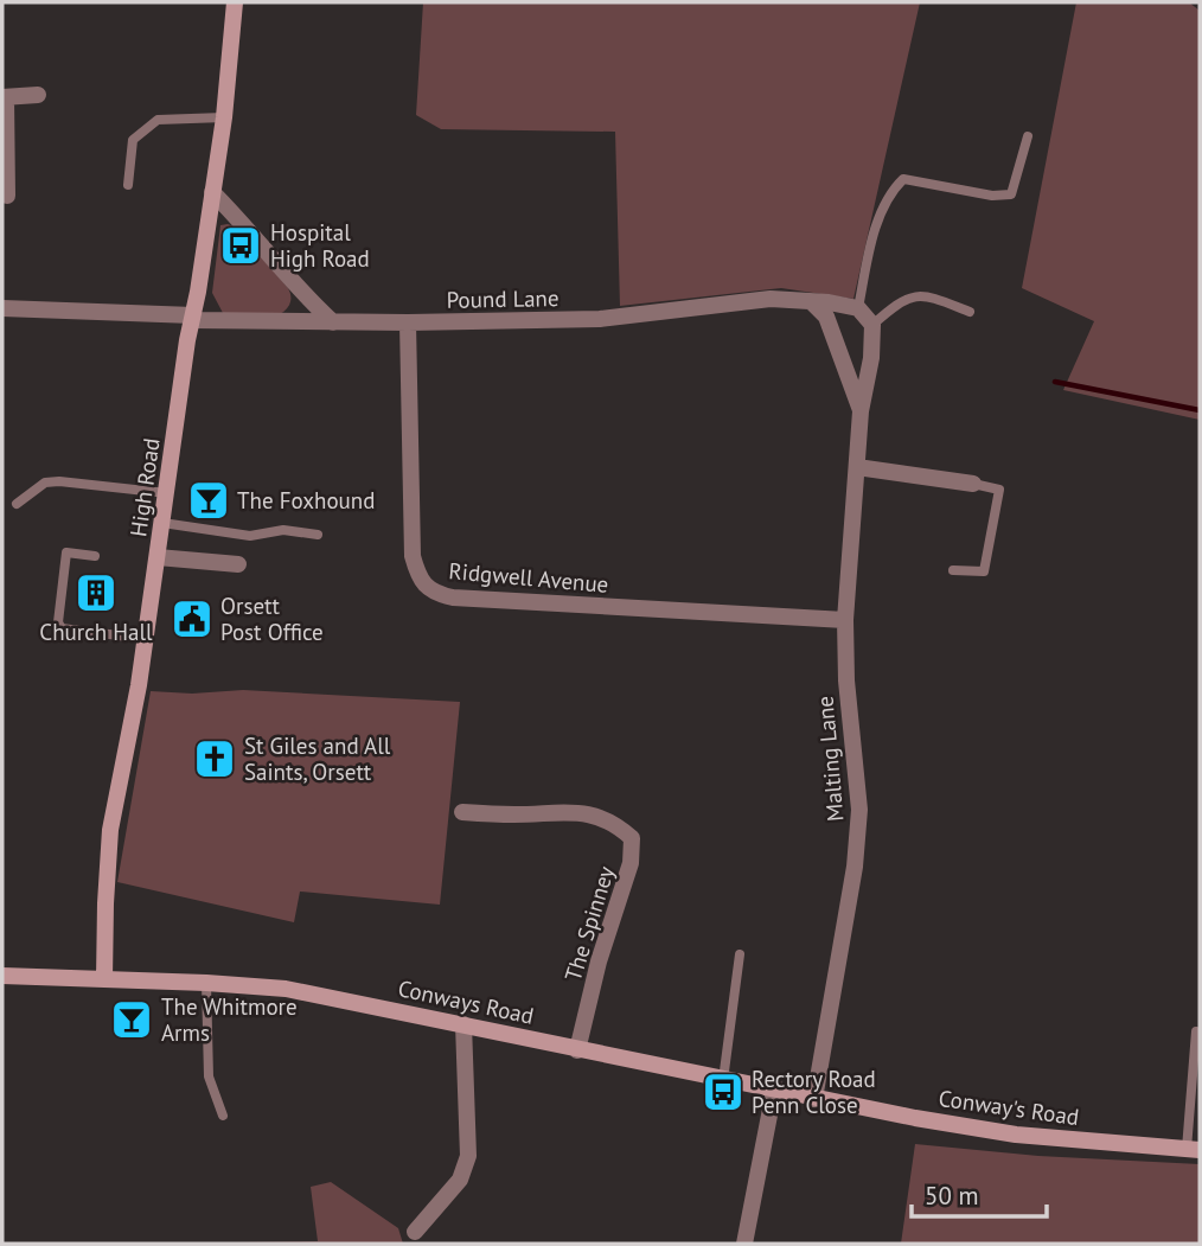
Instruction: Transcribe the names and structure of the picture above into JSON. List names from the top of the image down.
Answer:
{
  "streets": {
    "main road": ["High Road", "Conways Road", "Conway's Road"],
    "street": [
      "Pound Lane",
      "Ridgwell Avenue",
      "Malting Lane",
      "The Spinney"
    ]
  },
  "crossings": [
    ["Pound Lane", "High Road"],
    ["Pound Lane", "Ridgwell Avenue"],
    ["Pound Lane", "Malting Lane"],
    ["High Road", "Conways Road"],
    ["Ridgwell Avenue", "Malting Lane"],
    ["Malting Lane", "Conways Road"],
    ["Malting Lane", "Conway's Road"],
    ["The Spinney", "Conways Road"],
    ["Conways Road", "Conway's Road"]
  ],
  "places": {
    "bus stop": ["Hospital High Road", "Rectory Road Penn Close"],
    "bar": ["The Foxhound", "The Whitmore Arms"],
    "building": ["Church Hall"],
    "public building": ["Orsett Post Office"],
    "church": ["St Giles and All Saints, Orsett"]
  },
  "scale_bar": "50 m"
}
